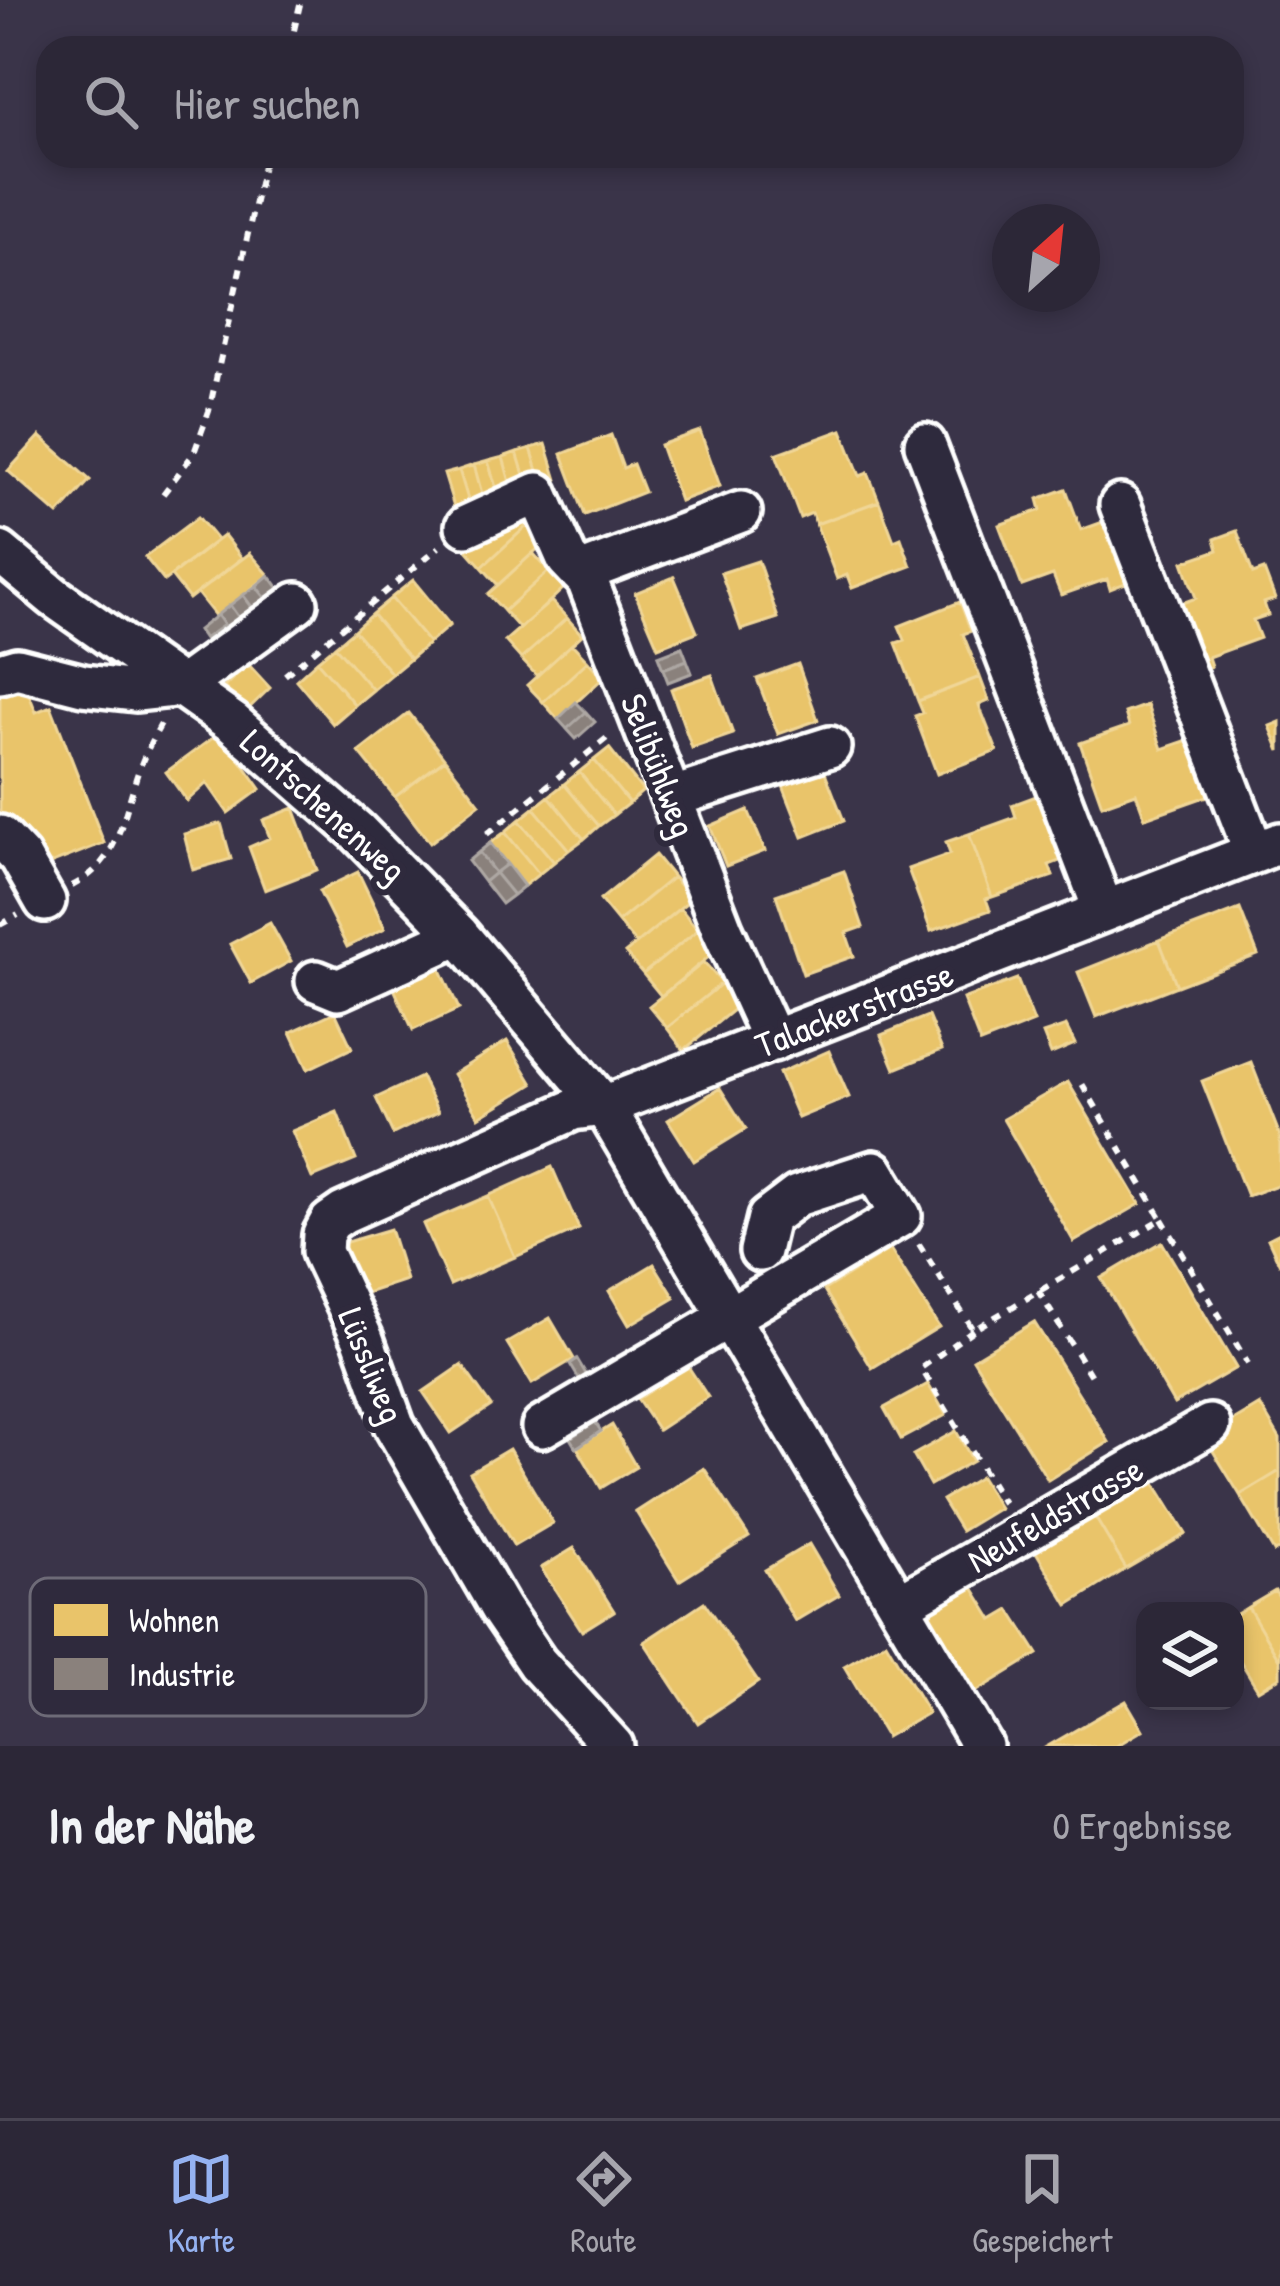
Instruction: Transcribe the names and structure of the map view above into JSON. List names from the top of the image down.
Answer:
{
  "streets": {
    "street": [
      "Selibühlweg",
      "Lontschenenweg",
      "Talackerstrasse",
      "Lüssliweg",
      "Neufeldstrasse"
    ]
  },
  "crossings": [
    ["Selibühlweg", "Talackerstrasse"],
    ["Lontschenenweg", "Talackerstrasse"],
    ["Lontschenenweg", "Lüssliweg"],
    ["Talackerstrasse", "Lüssliweg"]
  ],
  "legend": ["Wohnen", "Industrie"],
  "north": "top right",
  "page": {
    "search": "Hier suchen",
    "heading": ["In der Nähe", "0 Ergebnisse"],
    "nav": ["Karte", "Route", "Gespeichert"]
  }
}
